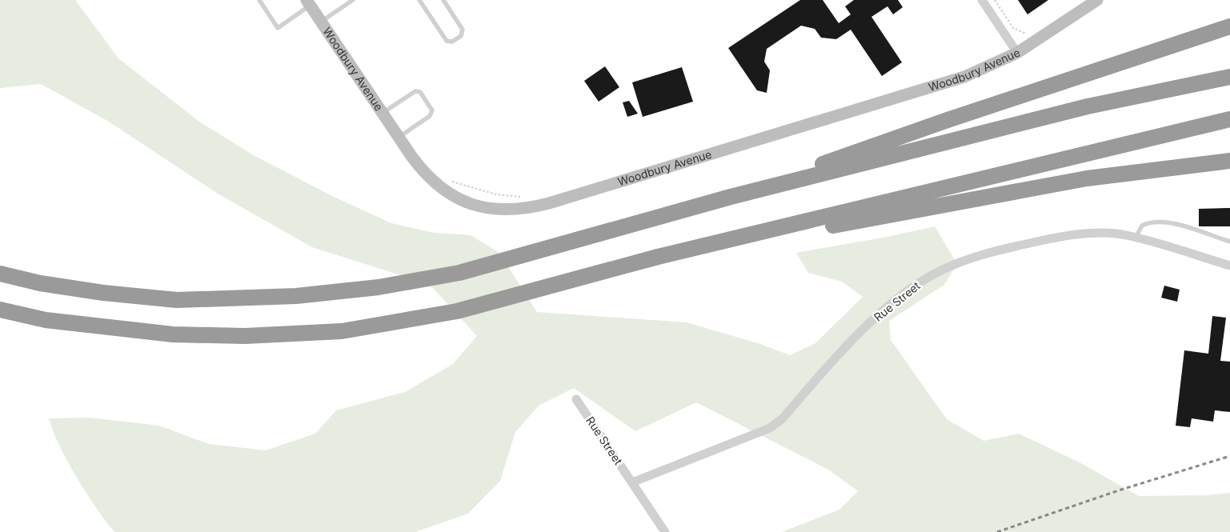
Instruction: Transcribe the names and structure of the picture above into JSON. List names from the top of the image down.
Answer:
{
  "streets": {
    "main road": ["Woodbury Avenue"],
    "street": ["Rue Street"]
  }
}
